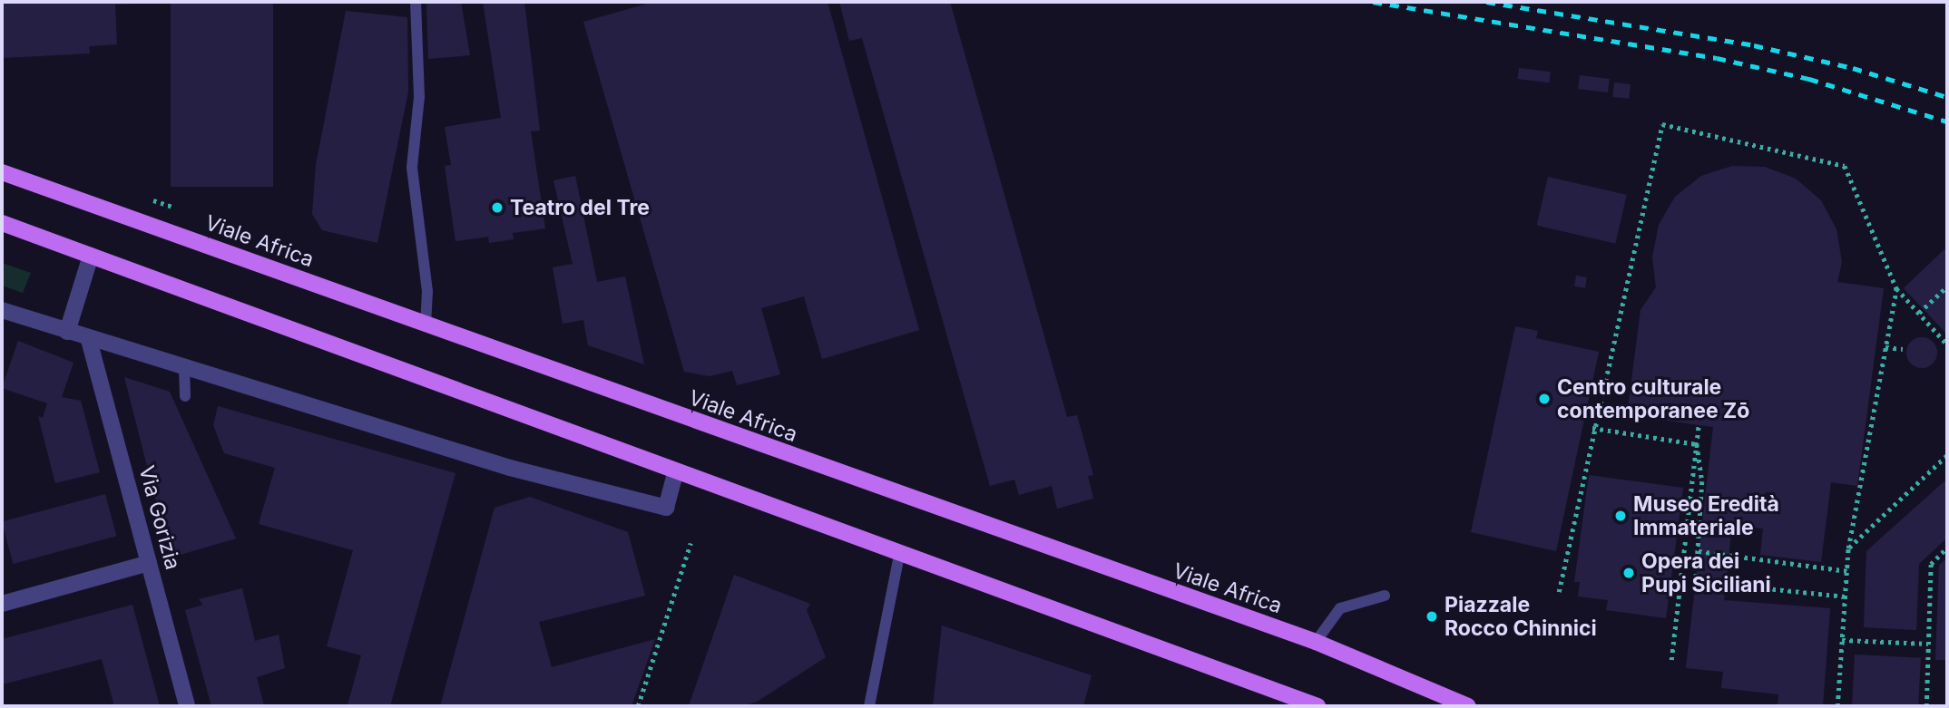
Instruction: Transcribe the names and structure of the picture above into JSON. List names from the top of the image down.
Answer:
{
  "streets": {
    "main road": ["Viale Africa"],
    "street": ["Via Gorizia"]
  },
  "places": [
    "Teatro del Tre",
    "Centro culturale contemporanee Zō",
    "Museo Eredità Immateriale",
    "Opera dei Pupi Siciliani",
    "Piazzale Rocco Chinnici"
  ]
}
